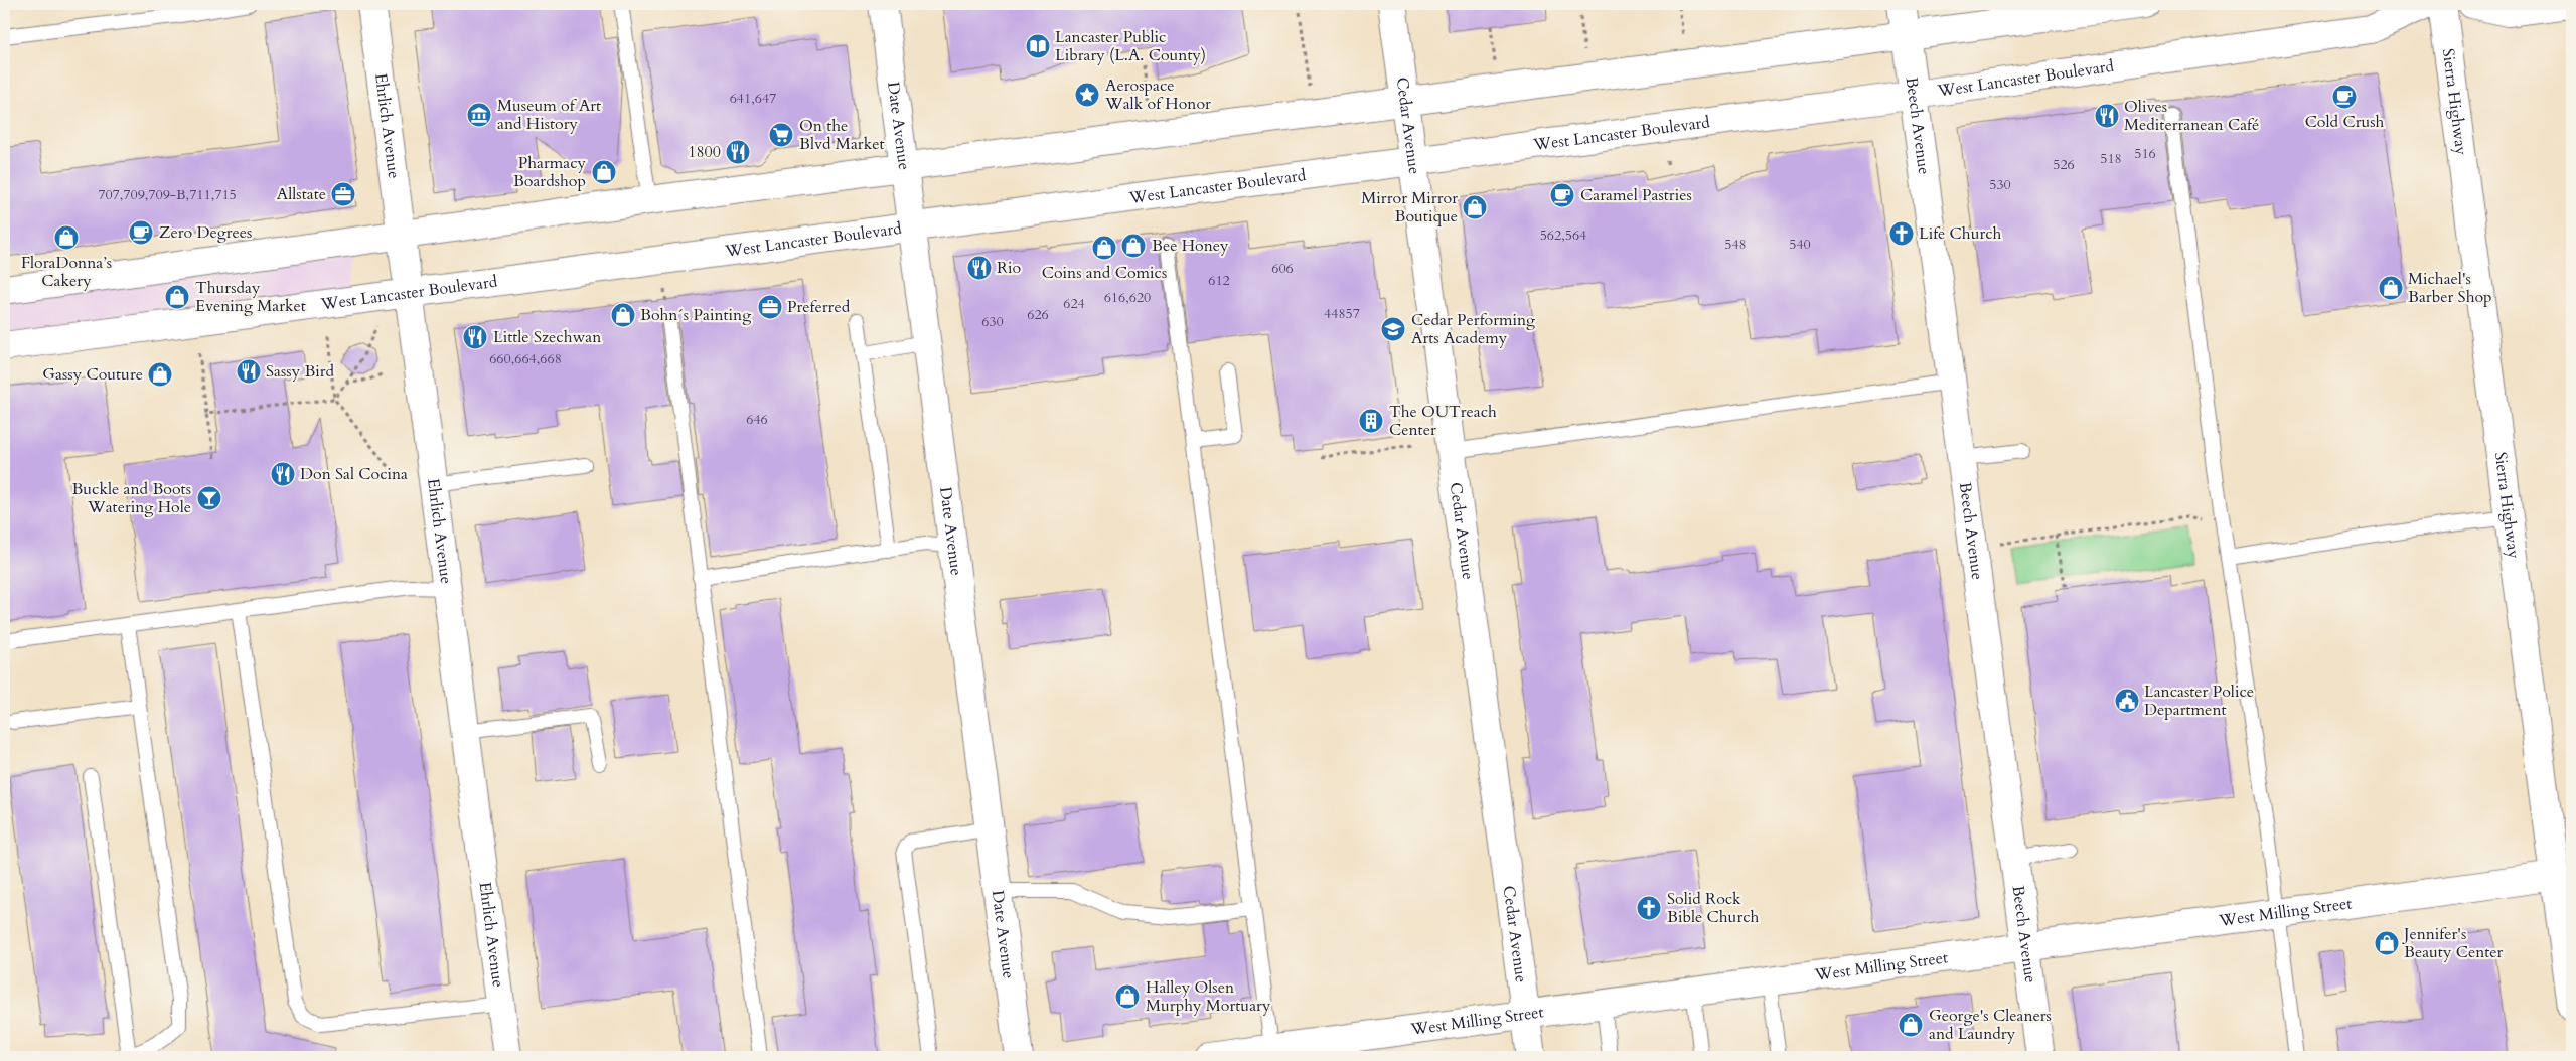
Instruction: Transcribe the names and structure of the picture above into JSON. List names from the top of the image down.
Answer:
{
  "streets": {
    "street": [
      "West Lancaster Boulevard",
      "Sierra Highway",
      "Ehrlich Avenue",
      "Date Avenue",
      "Beech Avenue",
      "Cedar Avenue",
      "West Milling Street"
    ]
  },
  "crossings": [
    ["West Lancaster Boulevard", "Ehrlich Avenue"],
    ["West Lancaster Boulevard", "Date Avenue"],
    ["West Lancaster Boulevard", "Beech Avenue"],
    ["West Lancaster Boulevard", "Cedar Avenue"],
    ["Sierra Highway", "West Milling Street"],
    ["Beech Avenue", "West Milling Street"],
    ["Cedar Avenue", "West Milling Street"]
  ],
  "places": {
    "library": ["Lancaster Public Library (L.A. County)"],
    "place": ["Aerospace Walk of Honor"],
    "cafe": ["Cold Crush", "Caramel Pastries", "Zero Degrees"],
    "museum": ["Museum of Art and History"],
    "restaurant": [
      "Olives Mediterranean Café",
      "1800",
      "Rio",
      "Little Szechwan",
      "Sassy Bird",
      "Don Sal Cocina"
    ],
    "supermarket": ["On the Blvd Market"],
    "shop": [
      "Pharmacy Boardshop",
      "Mirror Mirror Boutique",
      "FloraDonna’s Cakery",
      "Bee Honey",
      "Coins and Comics",
      "Michael's Barber Shop",
      "Thursday Evening Market",
      "Bohn´s Painting",
      "Gassy Couture",
      "Jennifer's Beauty Center",
      "Halley Olsen Murphy Mortuary",
      "George's Cleaners and Laundry"
    ],
    "office": ["Allstate", "Preferred"],
    "church": ["Life Church", "Solid Rock Bible Church"],
    "school or university": ["Cedar Performing Arts Academy"],
    "building": ["The OUTreach Center"],
    "bar": ["Buckle and Boots Watering Hole"],
    "public building": ["Lancaster Police Department"]
  },
  "house_numbers": [
    "641,647",
    "516",
    "518",
    "526",
    "530",
    "707,709,709-B,711,715",
    "562,564",
    "548",
    "540",
    "606",
    "612",
    "616,620",
    "624",
    "44857",
    "626",
    "630",
    "660,664,668",
    "646"
  ]
}
